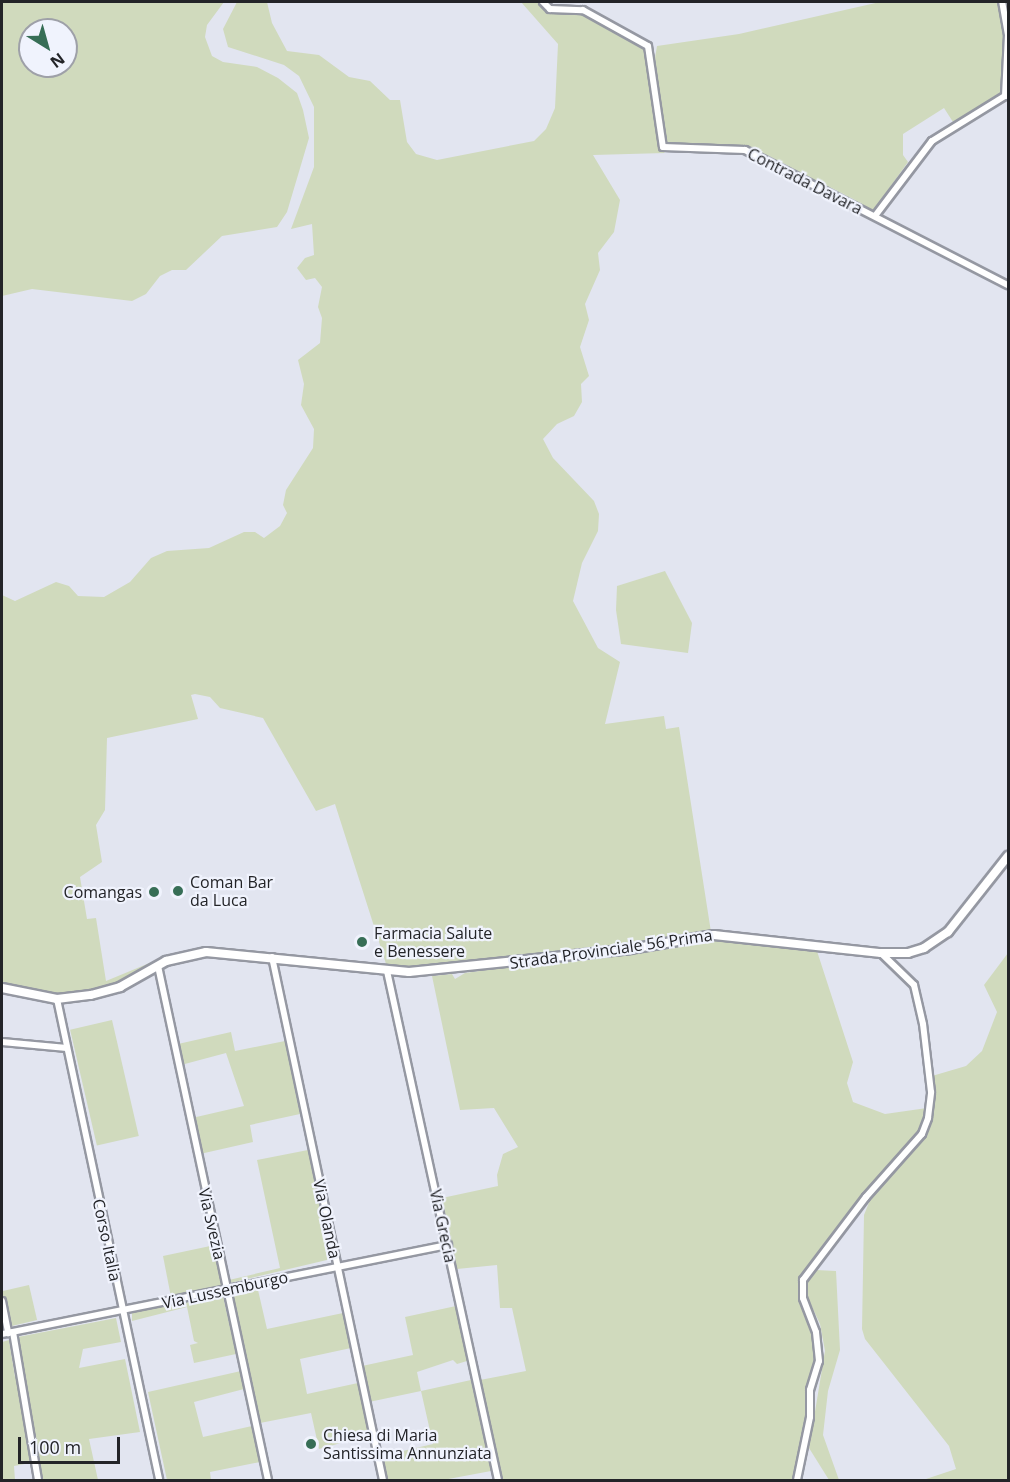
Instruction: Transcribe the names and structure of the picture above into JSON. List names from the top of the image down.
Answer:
{
  "streets": {
    "street": [
      "Contrada Davara",
      "Strada Provinciale 56 Prima",
      "Via Olanda",
      "Via Svezia",
      "Via Grecia",
      "Corso Italia",
      "Via Lussemburgo"
    ]
  },
  "crossings": [
    ["Strada Provinciale 56 Prima", "Via Olanda"],
    ["Strada Provinciale 56 Prima", "Via Svezia"],
    ["Strada Provinciale 56 Prima", "Via Grecia"],
    ["Strada Provinciale 56 Prima", "Corso Italia"],
    ["Via Olanda", "Via Lussemburgo"],
    ["Via Svezia", "Via Lussemburgo"],
    ["Via Grecia", "Via Lussemburgo"],
    ["Corso Italia", "Via Lussemburgo"]
  ],
  "places": [
    "Coman Bar da Luca",
    "Comangas",
    "Farmacia Salute e Benessere",
    "Chiesa di Maria Santissima Annunziata"
  ],
  "scale_bar": "100 m",
  "north": "bottom right"
}
